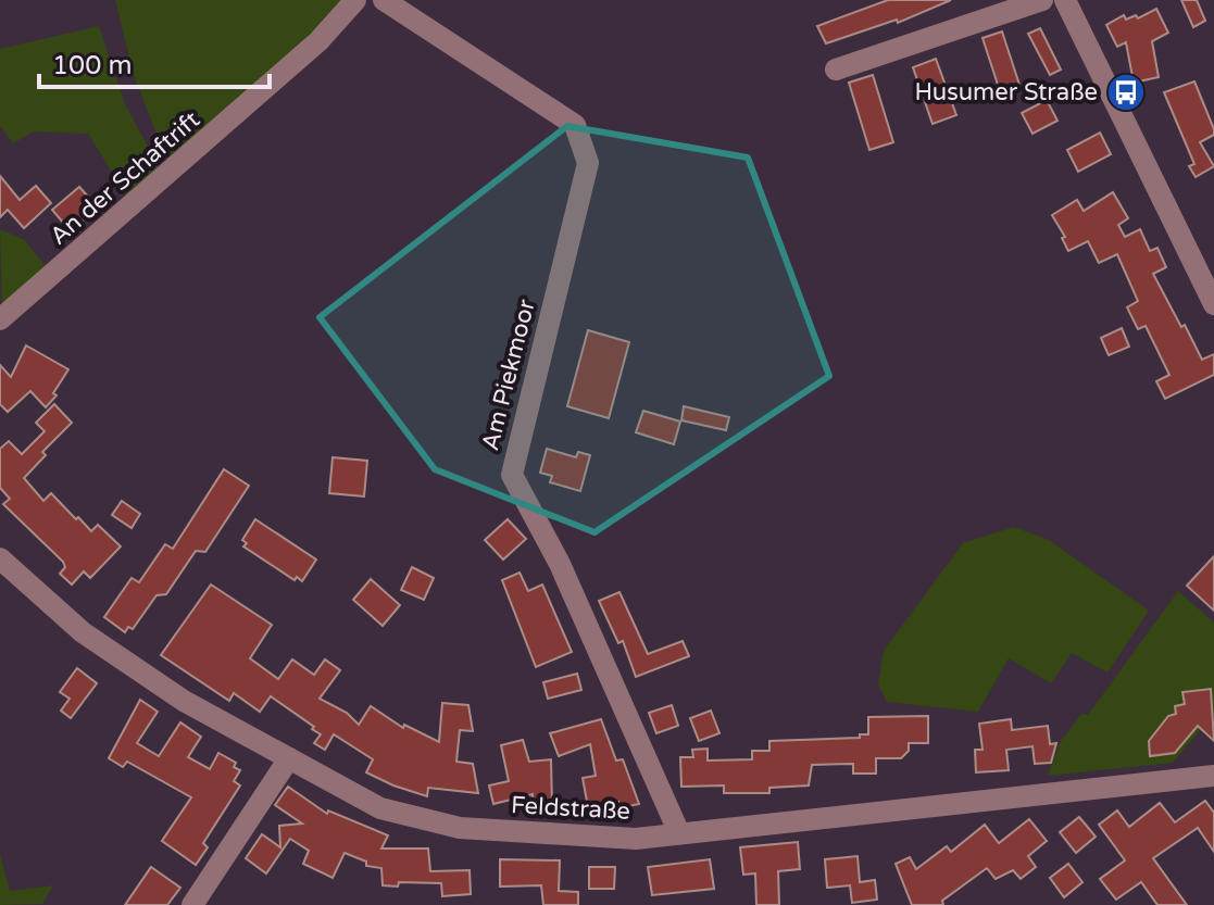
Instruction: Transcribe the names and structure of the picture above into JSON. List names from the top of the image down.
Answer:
{
  "streets": {
    "street": ["An der Schaftrift", "Am Piekmoor", "Feldstraße"]
  },
  "crossings": [
    ["Am Piekmoor", "Feldstraße"]
  ],
  "places": {
    "bus stop": ["Husumer Straße"]
  },
  "scale_bar": "100 m"
}
